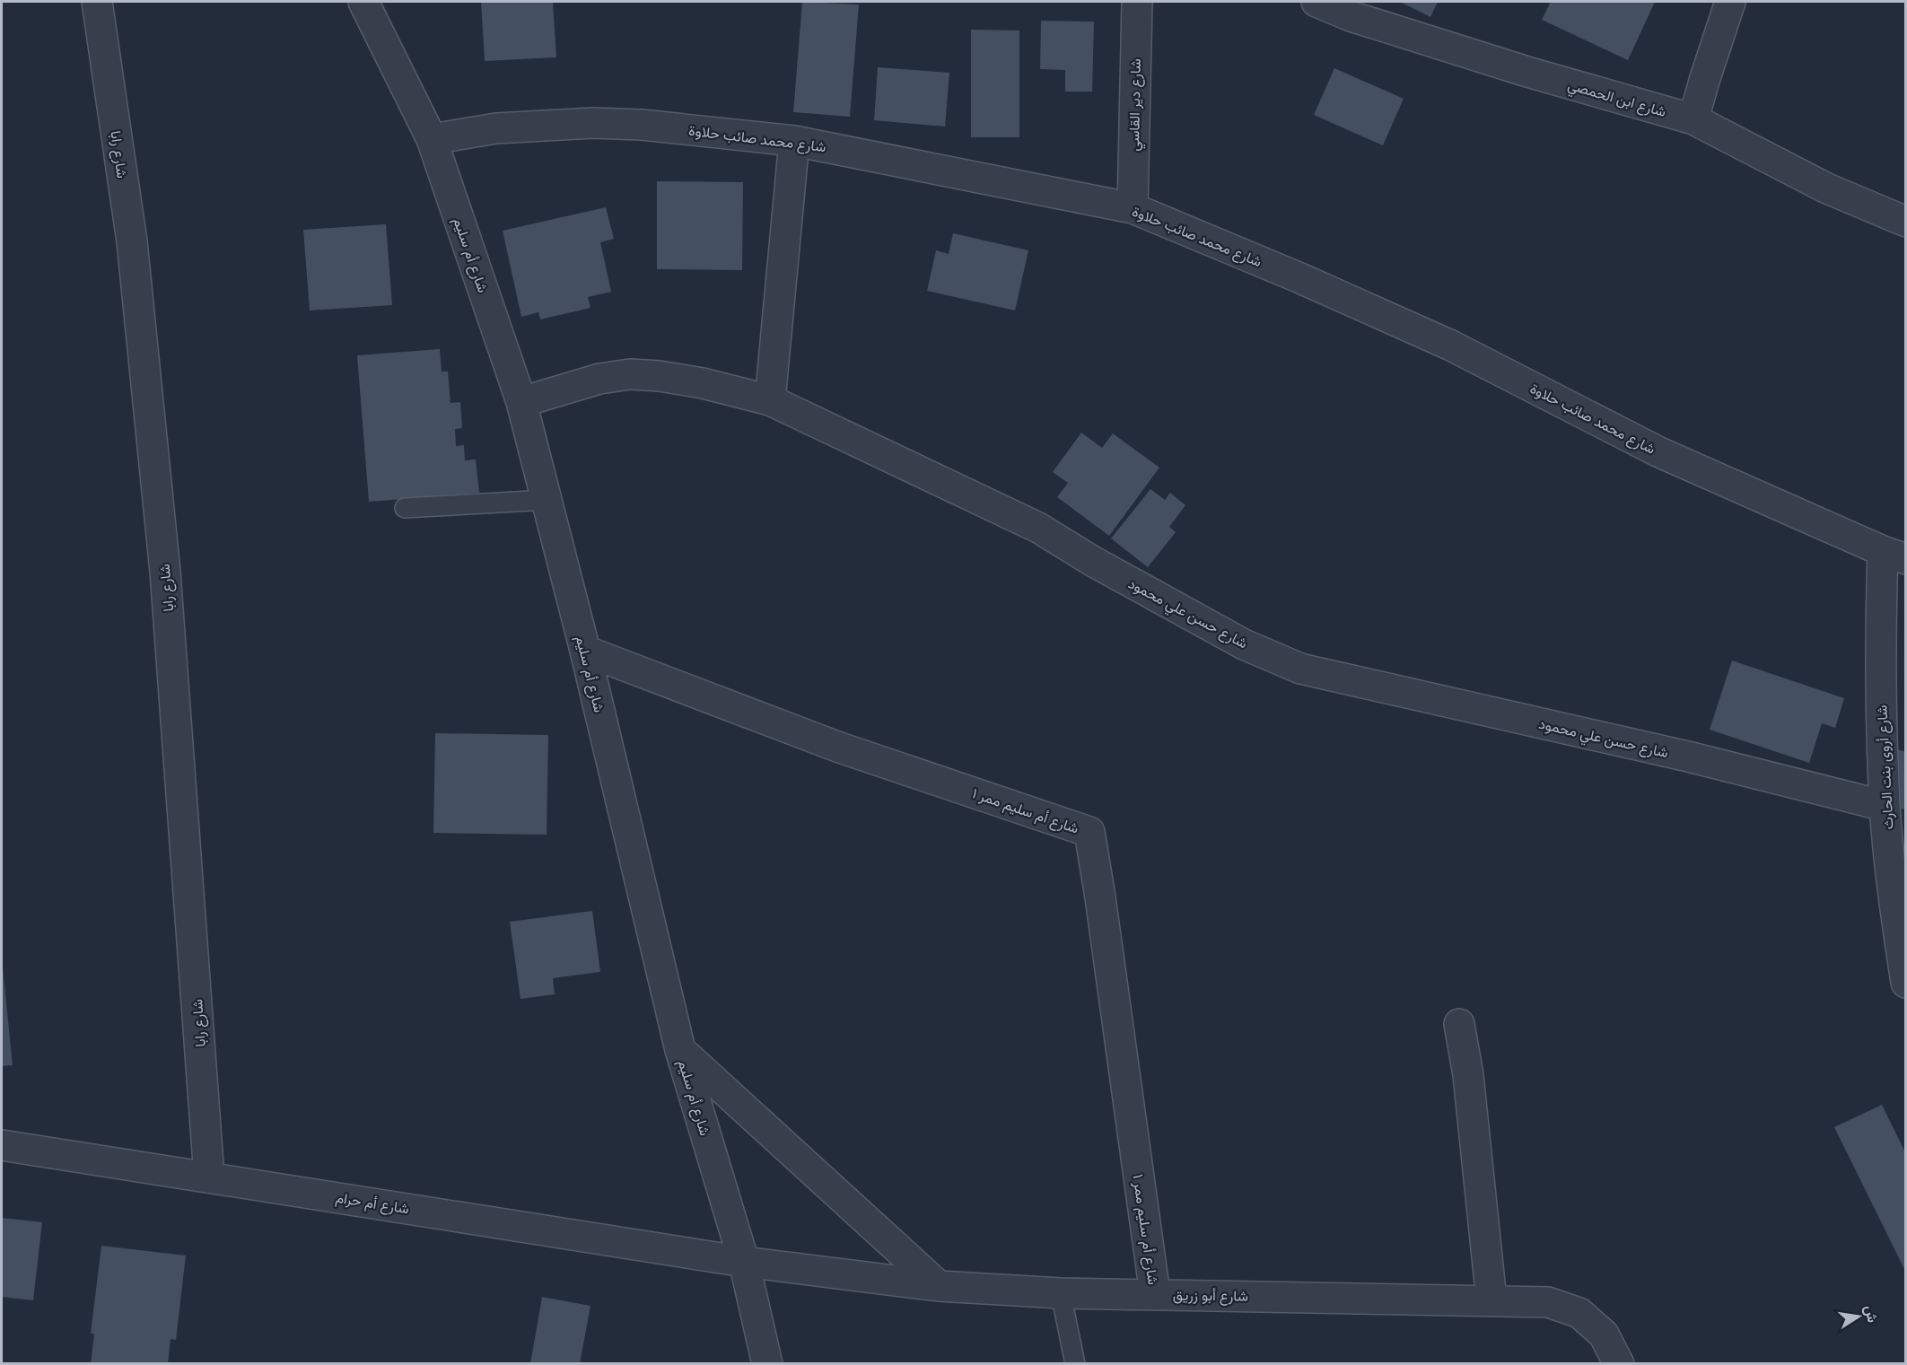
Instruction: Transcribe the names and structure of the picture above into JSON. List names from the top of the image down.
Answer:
{
  "streets": {
    "street": [
      "شارع ابن الحمصي",
      "شارع دير القاسي",
      "شارع محمد صائب حلاوة",
      "شارع رابا",
      "شارع أم سليم",
      "شارع حسن علي محمود",
      "شارع أروى بنت الحارث",
      "شارع أم سليم ممر ١",
      "شارع أم حرام",
      "شارع أبو زريق"
    ]
  },
  "crossings": [
    ["شارع دير القاسي", "شارع محمد صائب حلاوة"],
    ["شارع محمد صائب حلاوة", "شارع أم سليم"],
    ["شارع محمد صائب حلاوة", "شارع أروى بنت الحارث"],
    ["شارع رابا", "شارع أم حرام"],
    ["شارع أم سليم", "شارع حسن علي محمود"],
    ["شارع أم سليم", "شارع أم سليم ممر ١"],
    ["شارع أم سليم", "شارع أم حرام"],
    ["شارع أم سليم", "شارع أبو زريق"],
    ["شارع حسن علي محمود", "شارع أروى بنت الحارث"],
    ["شارع أم سليم ممر ١", "شارع أبو زريق"],
    ["شارع أم حرام", "شارع أبو زريق"]
  ],
  "north": "right"
}
